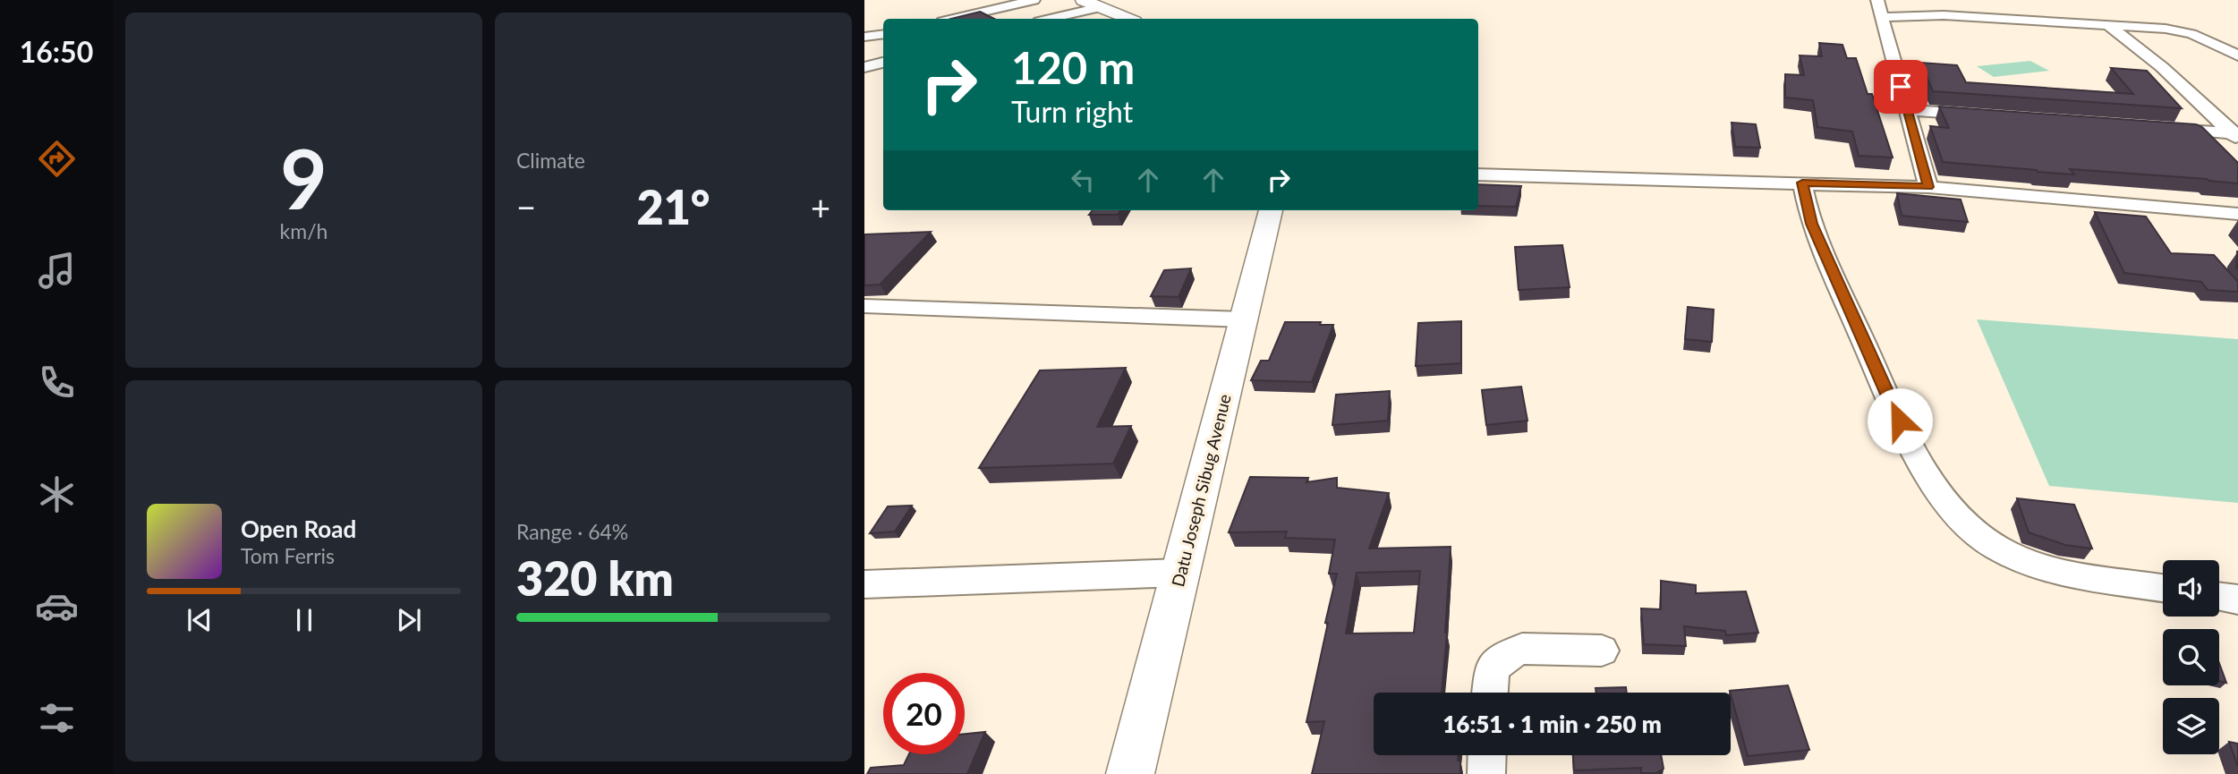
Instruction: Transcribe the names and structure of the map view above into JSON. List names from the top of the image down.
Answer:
{
  "streets": {
    "main road": ["Datu Joseph Sibug Avenue"]
  },
  "page": {
    "tabs": "16:50",
    "tile": [
      ["9", "km/h"],
      "Climate",
      ["Range · 64%", "320 km"]
    ],
    "turn": ["120 m", "Turn right"],
    "heat": ["−", "21°", "+"],
    "song": ["Open Road", "Tom Ferris"],
    "limit": "20",
    "trip": "16:51 · 1 min · 250 m"
  }
}
